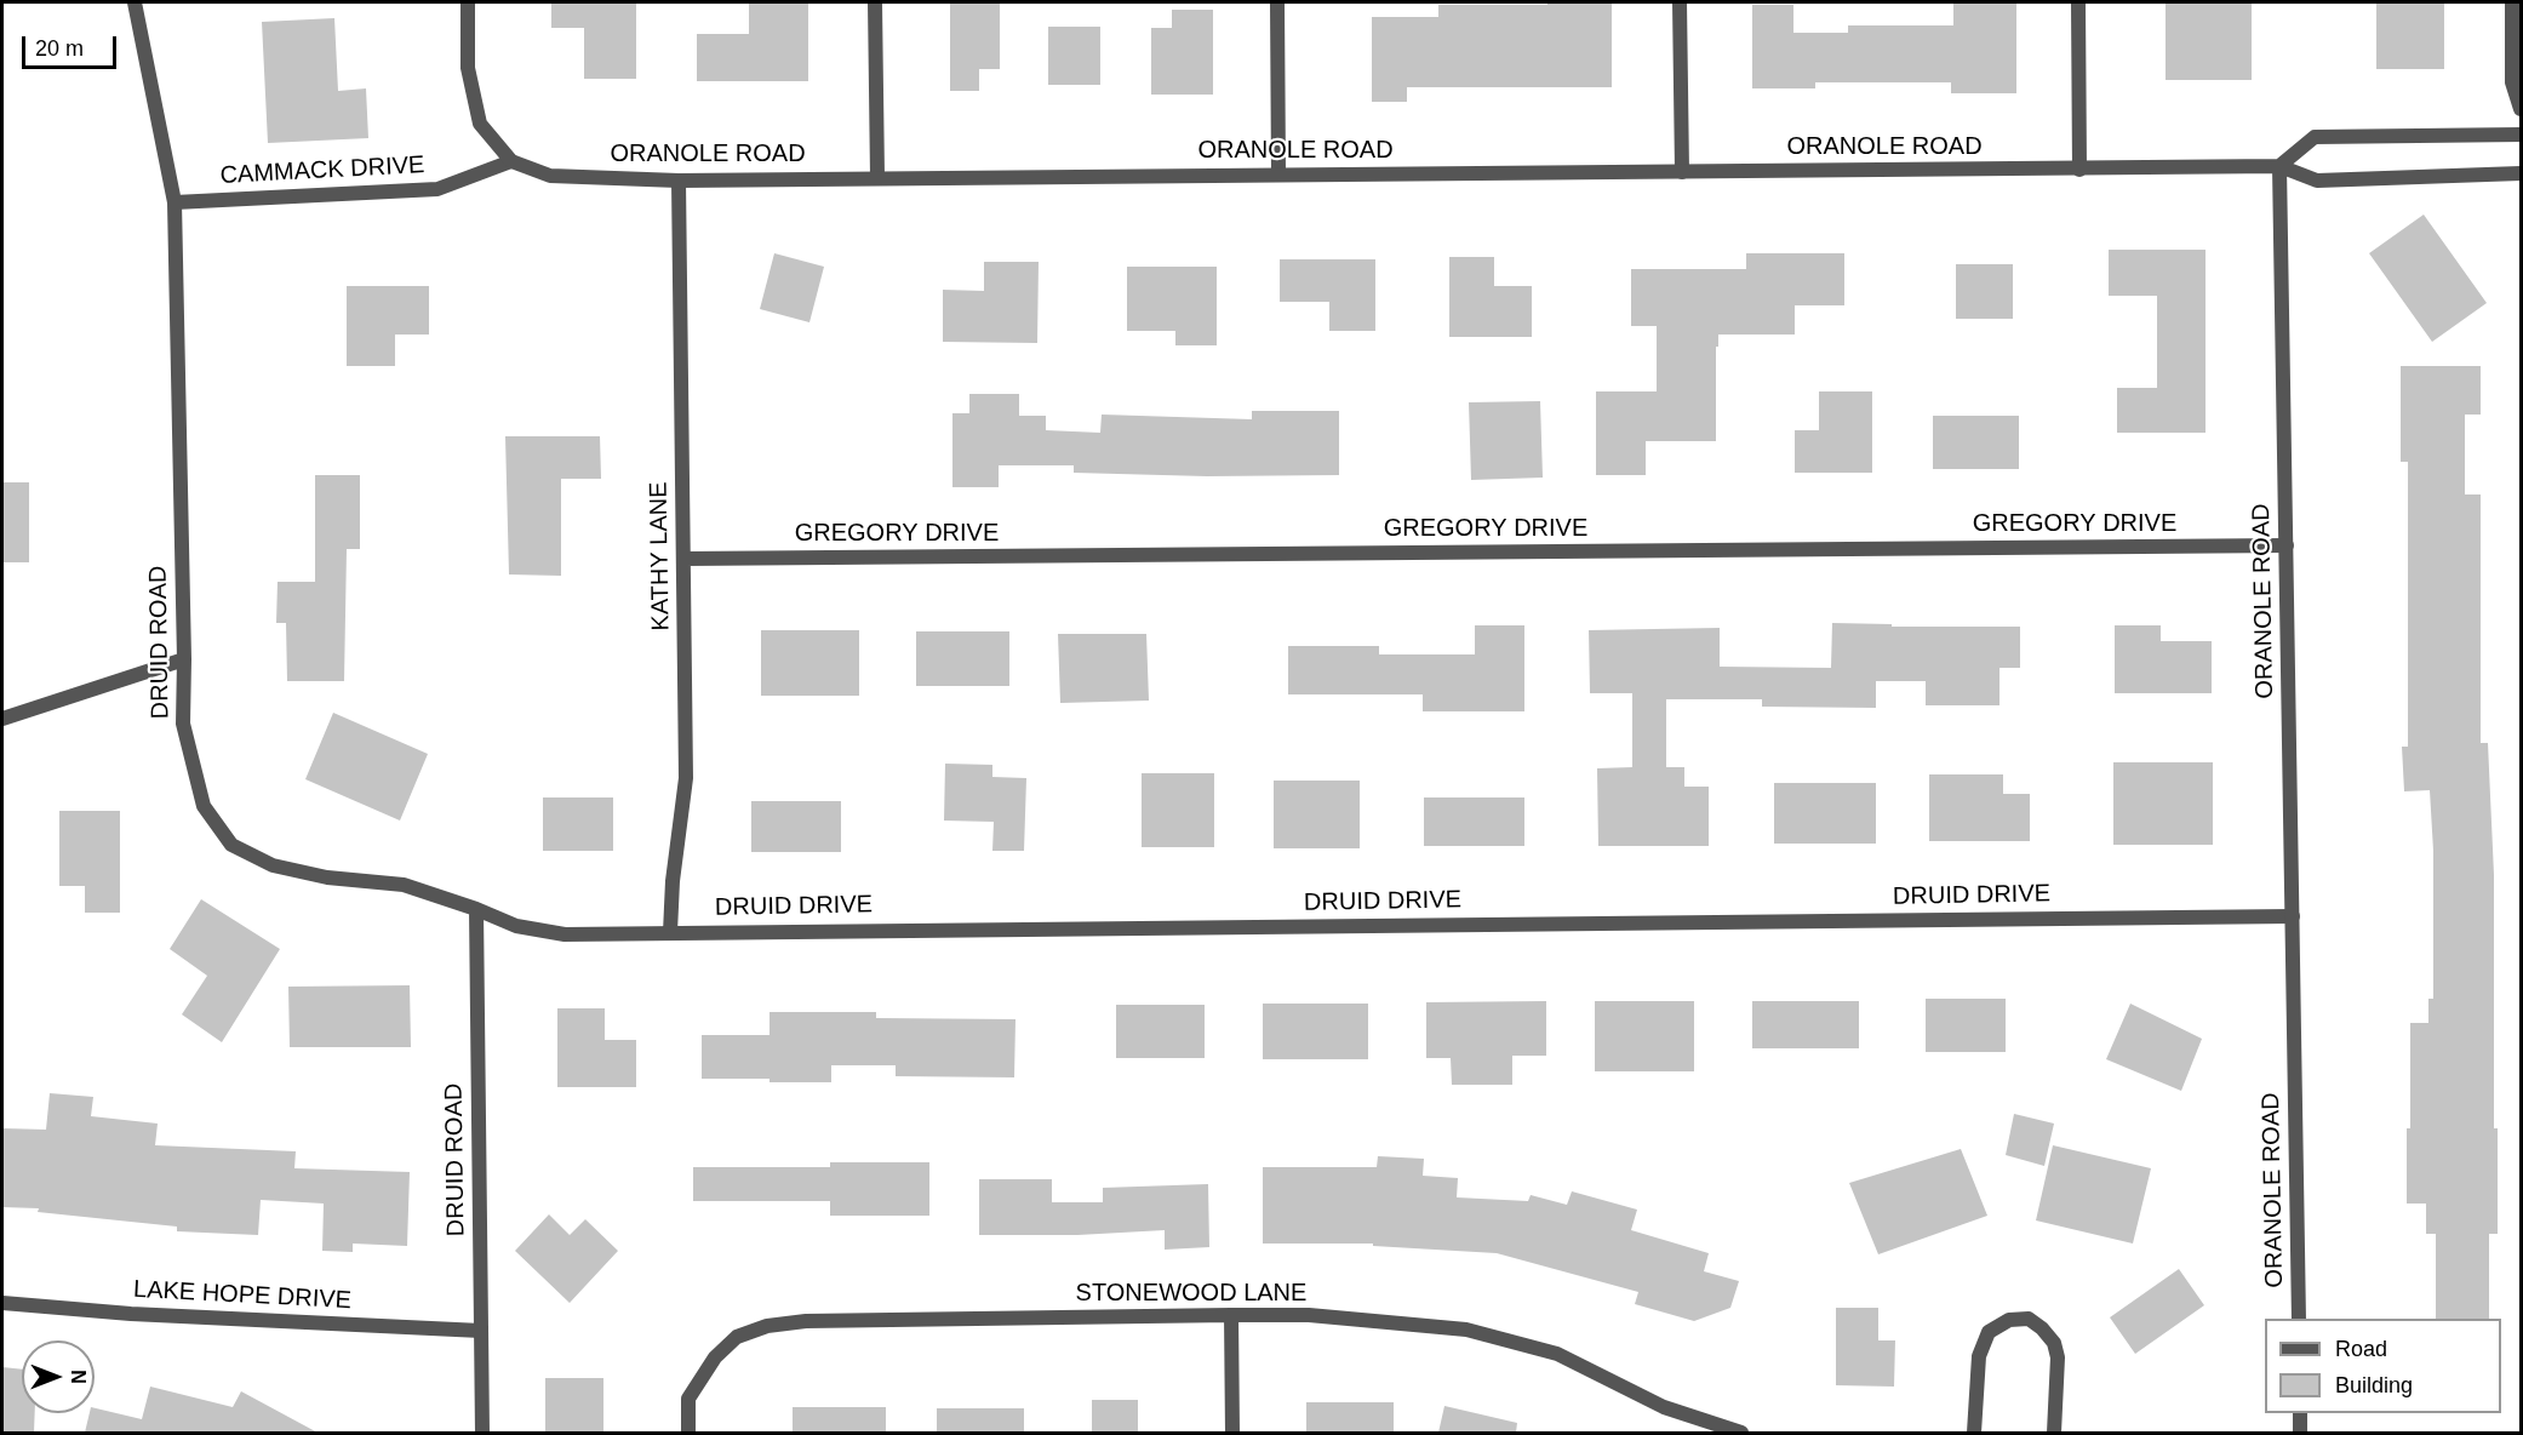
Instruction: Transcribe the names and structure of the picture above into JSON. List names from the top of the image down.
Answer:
{
  "streets": {
    "street": [
      "ORANOLE ROAD",
      "CAMMACK DRIVE",
      "GREGORY DRIVE",
      "KATHY LANE",
      "DRUID ROAD",
      "DRUID DRIVE",
      "STONEWOOD LANE",
      "LAKE HOPE DRIVE"
    ]
  },
  "crossings": [
    ["ORANOLE ROAD", "CAMMACK DRIVE"],
    ["ORANOLE ROAD", "GREGORY DRIVE"],
    ["ORANOLE ROAD", "KATHY LANE"],
    ["ORANOLE ROAD", "DRUID DRIVE"],
    ["CAMMACK DRIVE", "DRUID ROAD"],
    ["GREGORY DRIVE", "KATHY LANE"],
    ["KATHY LANE", "DRUID DRIVE"],
    ["DRUID ROAD", "DRUID DRIVE"],
    ["DRUID ROAD", "LAKE HOPE DRIVE"]
  ],
  "legend": ["Road", "Building"],
  "scale_bar": "20 m",
  "north": "right"
}
